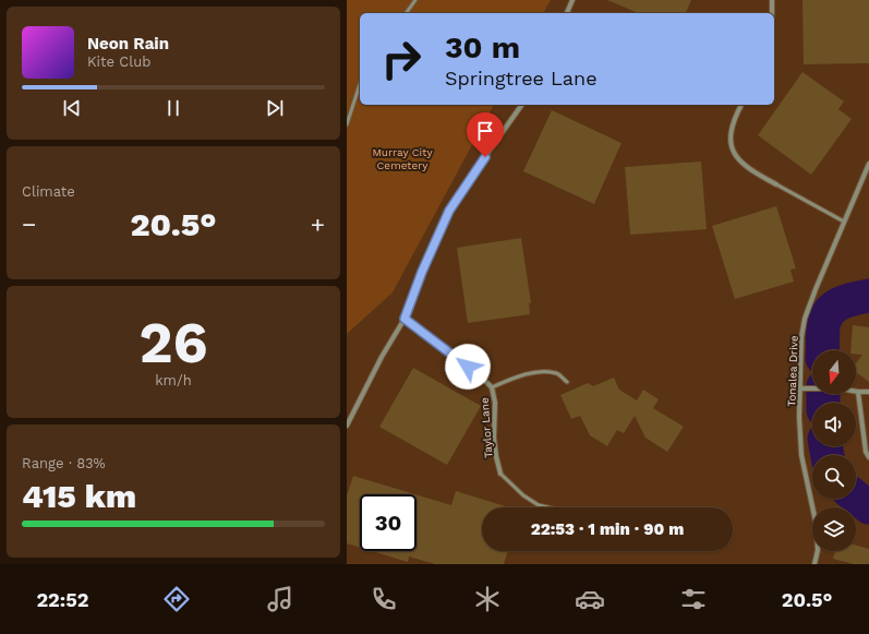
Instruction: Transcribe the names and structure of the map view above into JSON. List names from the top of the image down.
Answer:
{
  "streets": {
    "street": ["Tonalea Drive", "Taylor Lane"]
  },
  "parks": ["Murray City Cemetery"],
  "north": "bottom",
  "page": {
    "turn": ["30 m", "Springtree Lane"],
    "song": ["Neon Rain", "Kite Club"],
    "tile": [
      "Climate",
      ["26", "km/h"],
      ["Range · 83%", "415 km"]
    ],
    "heat": ["−", "20.5°", "+"],
    "limit": "30",
    "trip": "22:53 · 1 min · 90 m",
    "tabs": ["22:52", "20.5°"]
  }
}
